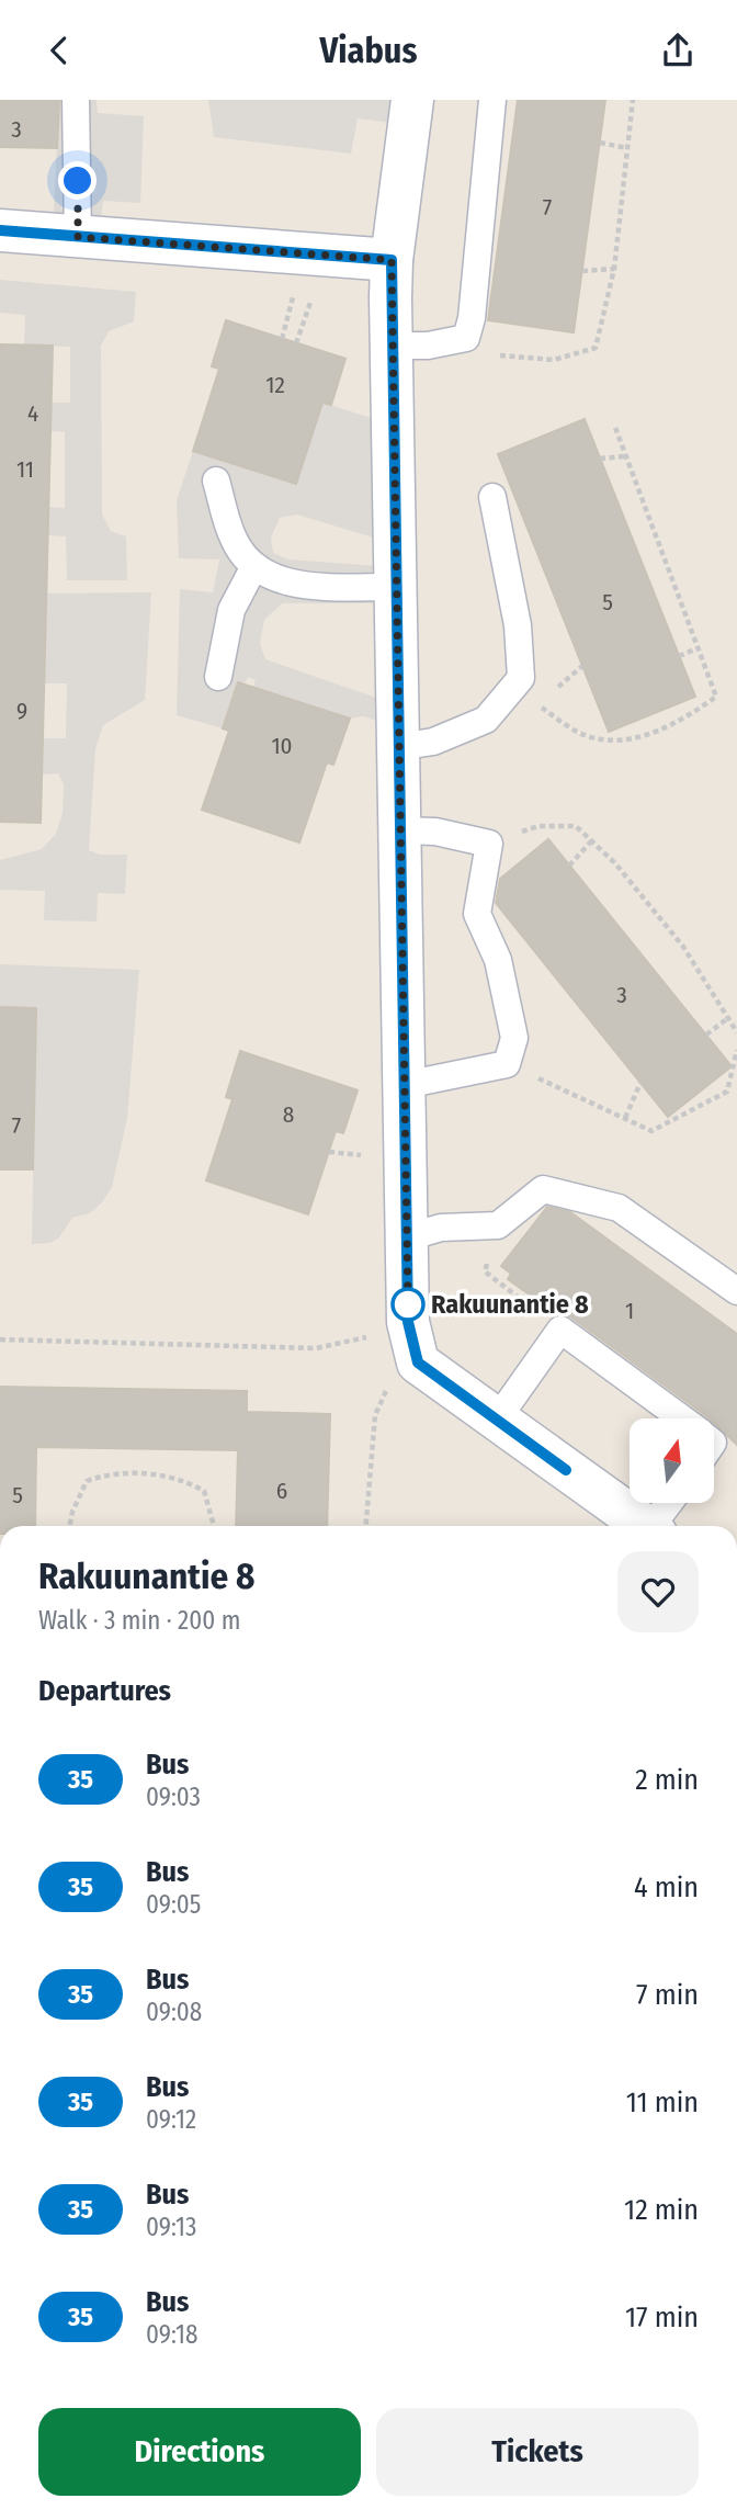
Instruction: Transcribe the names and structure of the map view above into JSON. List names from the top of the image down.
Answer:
{
  "places": ["Rakuunantie 8"],
  "lines": ["bus line 35"],
  "house_numbers": [
    "3",
    "7",
    "12",
    "4",
    "11",
    "5",
    "9",
    "10",
    "3",
    "8",
    "7",
    "1",
    "6",
    "5"
  ],
  "north": "top",
  "page": {
    "header": "Viabus",
    "heading": [
      ["Rakuunantie 8", "Walk · 3 min · 200 m"],
      "Departures"
    ],
    "list": [
      {
        "mark": "35",
        "name": "Bus",
        "note": "09:03",
        "value": "2 min"
      },
      {
        "mark": "35",
        "name": "Bus",
        "note": "09:05",
        "value": "4 min"
      },
      {
        "mark": "35",
        "name": "Bus",
        "note": "09:08",
        "value": "7 min"
      },
      {
        "mark": "35",
        "name": "Bus",
        "note": "09:12",
        "value": "11 min"
      },
      {
        "mark": "35",
        "name": "Bus",
        "note": "09:13",
        "value": "12 min"
      },
      {
        "mark": "35",
        "name": "Bus",
        "note": "09:18",
        "value": "17 min"
      }
    ],
    "buttons": ["Directions", "Tickets"]
  }
}
